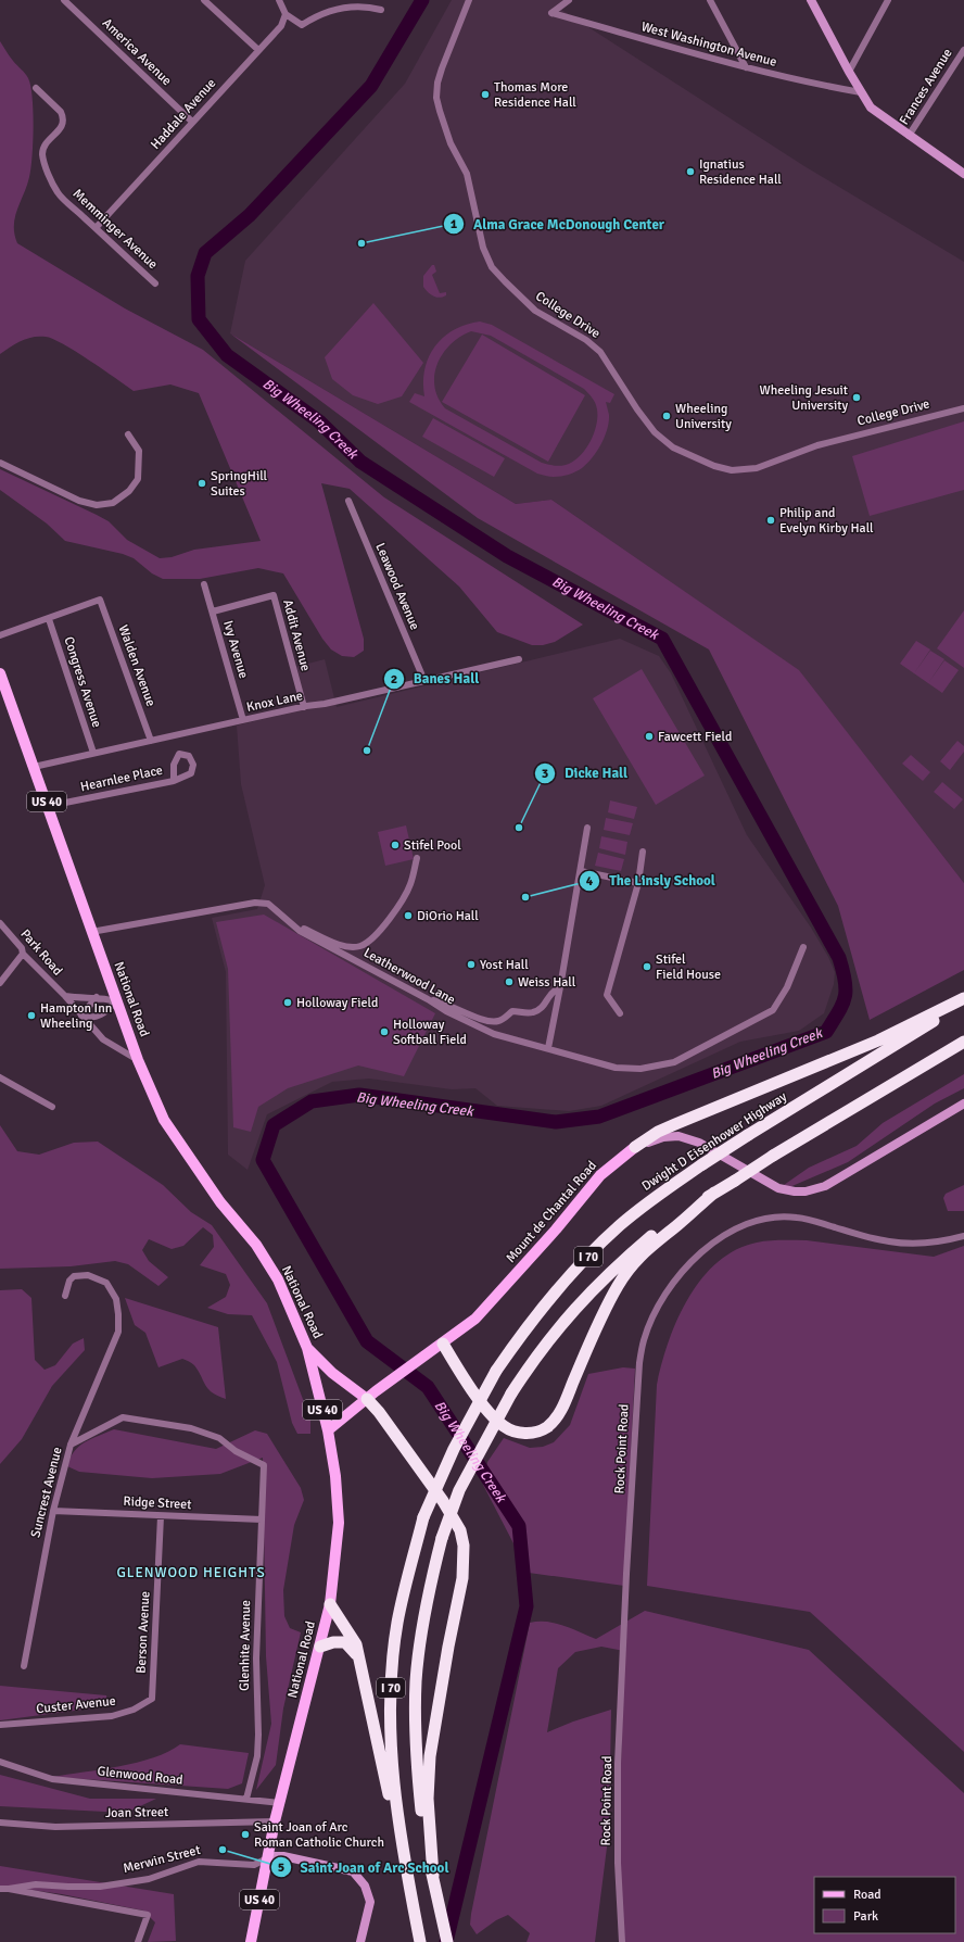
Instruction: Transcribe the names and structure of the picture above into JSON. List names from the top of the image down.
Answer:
{
  "streets": {
    "highway": ["Dwight D Eisenhower Highway", "I 70"],
    "main road": ["US 40", "National Road", "Mount de Chantal Road"],
    "street": [
      "West Washington Avenue",
      "America Avenue",
      "Frances Avenue",
      "Haddale Avenue",
      "Memminger Avenue",
      "College Drive",
      "Leawood Avenue",
      "Addit Avenue",
      "Ivy Avenue",
      "Walden Avenue",
      "Congress Avenue",
      "Knox Lane",
      "Hearnlee Place",
      "Park Road",
      "Leatherwood Lane",
      "Rock Point Road",
      "Suncrest Avenue",
      "Ridge Street",
      "Berson Avenue",
      "Glenhite Avenue",
      "Custer Avenue",
      "Glenwood Road",
      "Joan Street",
      "Merwin Street"
    ]
  },
  "crossings": [
    ["America Avenue", "Haddale Avenue"],
    ["Haddale Avenue", "Memminger Avenue"],
    ["Leawood Avenue", "Knox Lane"],
    ["Addit Avenue", "Ivy Avenue"],
    ["Addit Avenue", "Knox Lane"],
    ["Ivy Avenue", "Knox Lane"],
    ["Walden Avenue", "Congress Avenue"],
    ["Walden Avenue", "Knox Lane"],
    ["Congress Avenue", "Knox Lane"],
    ["Knox Lane", "National Road"],
    ["Hearnlee Place", "National Road"],
    ["Park Road", "National Road"],
    ["Leatherwood Lane", "National Road"],
    ["National Road", "Mount de Chantal Road"],
    ["National Road", "Glenwood Road"],
    ["National Road", "Joan Street"],
    ["National Road", "Merwin Street"],
    ["Suncrest Avenue", "Ridge Street"],
    ["Suncrest Avenue", "Glenhite Avenue"],
    ["Ridge Street", "Berson Avenue"],
    ["Ridge Street", "Glenhite Avenue"],
    ["Berson Avenue", "Custer Avenue"],
    ["Glenhite Avenue", "Glenwood Road"]
  ],
  "districts": ["GLENWOOD HEIGHTS"],
  "water": ["Big Wheeling Creek"],
  "places": [
    "Thomas More Residence Hall",
    "Ignatius Residence Hall",
    "Alma Grace McDonough Center",
    "Wheeling Jesuit University",
    "Wheeling University",
    "SpringHill Suites",
    "Philip and Evelyn Kirby Hall",
    "Fawcett Field",
    "Banes Hall",
    "Dicke Hall",
    "Stifel Pool",
    "The Linsly School",
    "DiOrio Hall",
    "Yost Hall",
    "Stifel Field House",
    "Weiss Hall",
    "Holloway Field",
    "Hampton Inn Wheeling",
    "Holloway Softball Field",
    "Saint Joan of Arc Roman Catholic Church",
    "Saint Joan of Arc School"
  ],
  "legend": ["Road", "Park"]
}
